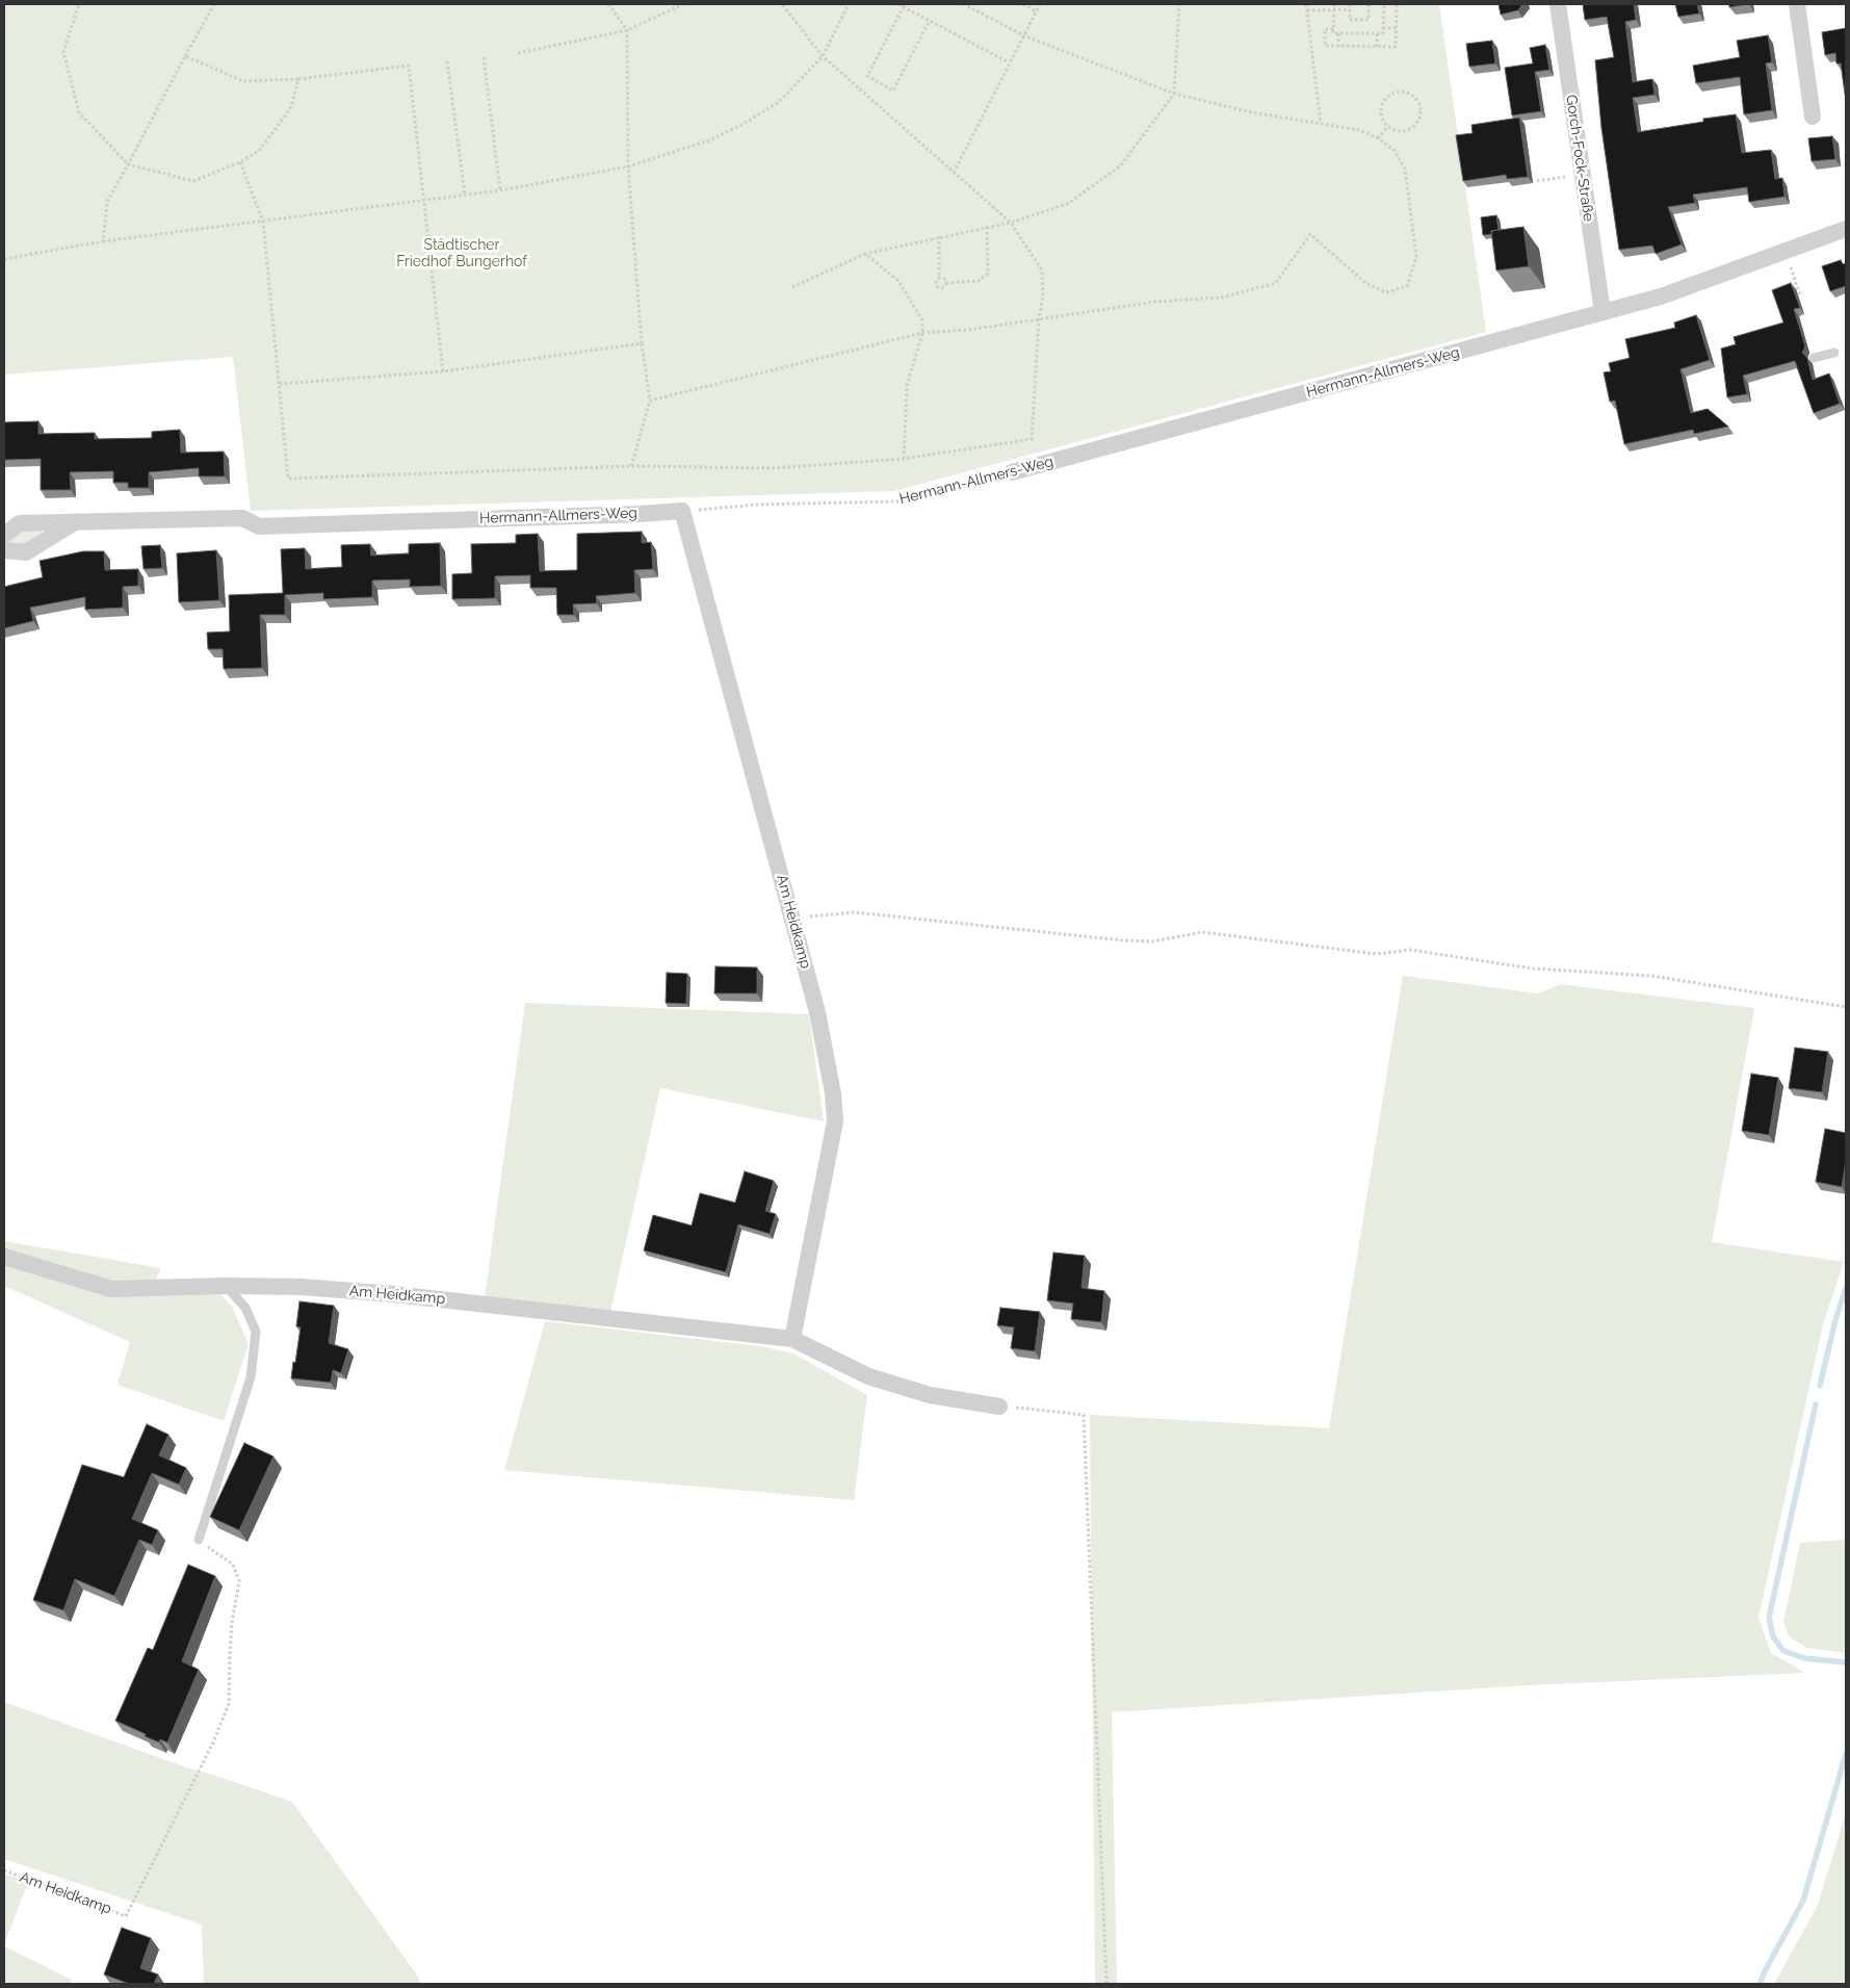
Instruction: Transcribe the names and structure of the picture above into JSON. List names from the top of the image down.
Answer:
{
  "streets": {
    "street": ["Gorch-Fock-Straße", "Hermann-Allmers-Weg", "Am Heidkamp"]
  },
  "crossings": [
    ["Gorch-Fock-Straße", "Hermann-Allmers-Weg"],
    ["Hermann-Allmers-Weg", "Am Heidkamp"]
  ],
  "parks": ["Städtischer Friedhof Bungerhof"]
}
